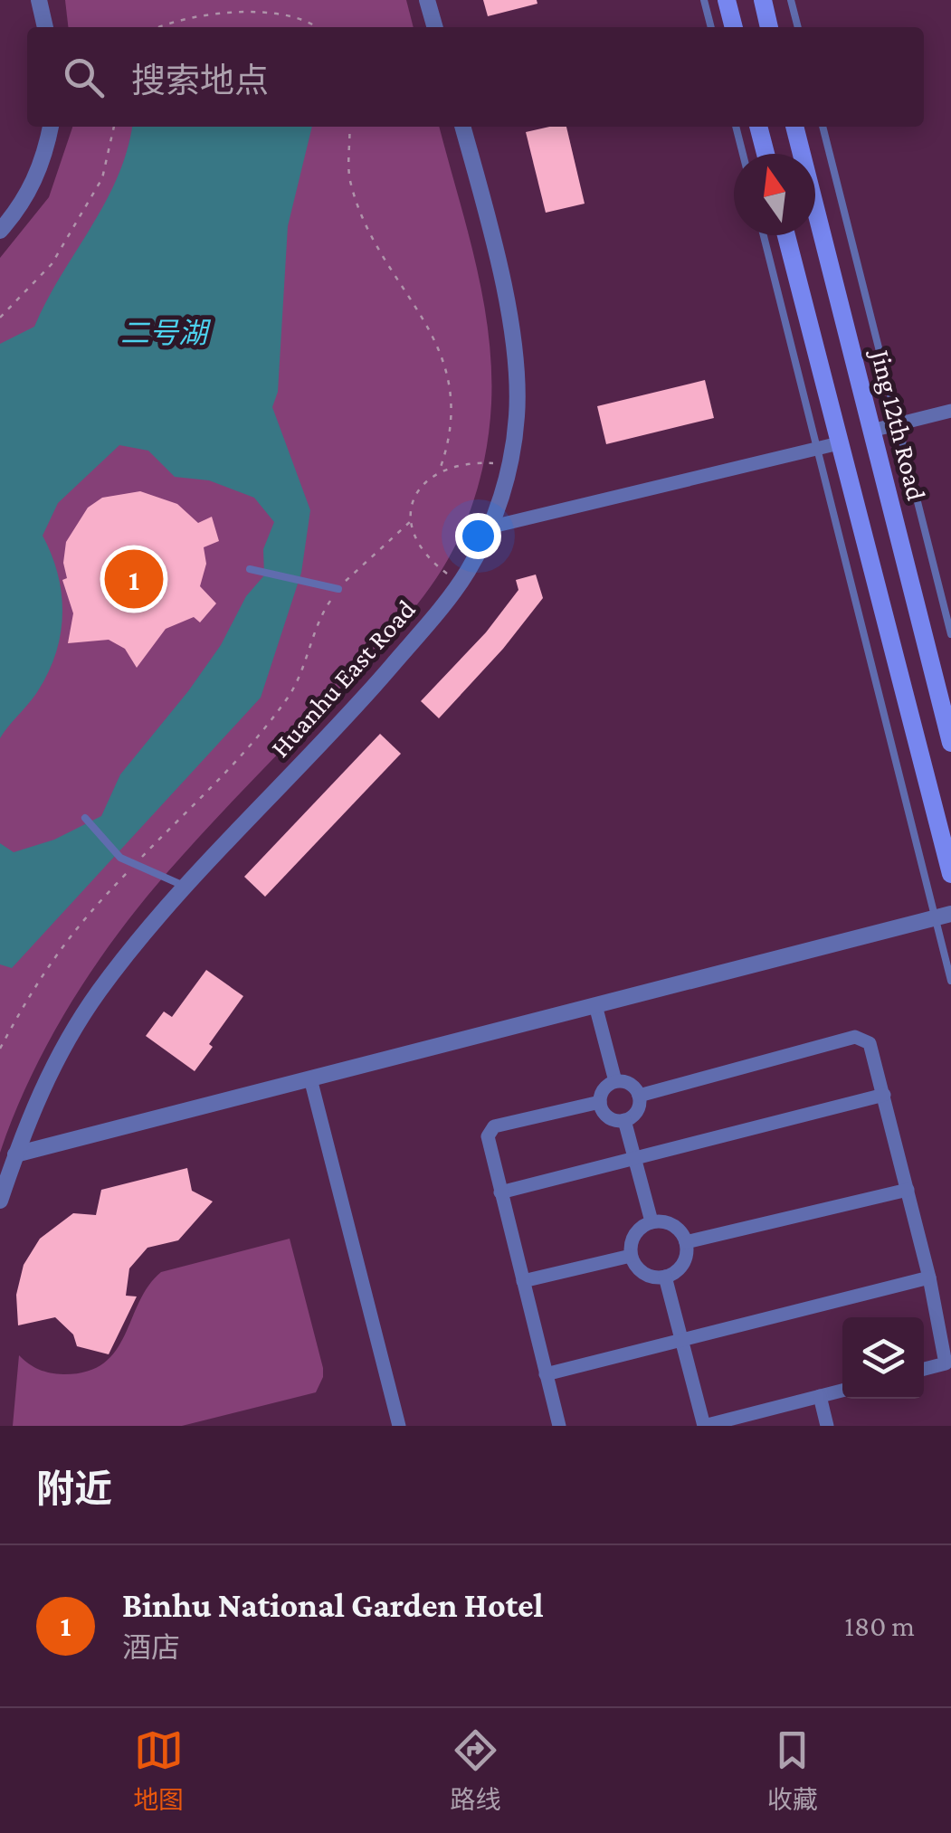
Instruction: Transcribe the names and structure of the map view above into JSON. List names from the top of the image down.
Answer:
{
  "streets": {
    "main road": ["Jing 12th Road"],
    "street": ["Huanhu East Road"]
  },
  "water": ["二号湖"],
  "north": "top",
  "page": {
    "search": "搜索地点",
    "pins": "1",
    "heading": "附近",
    "list": [
      {
        "mark": "1",
        "name": "Binhu National Garden Hotel",
        "note": "酒店",
        "value": "180 m"
      }
    ],
    "nav": ["地图", "路线", "收藏"]
  }
}
